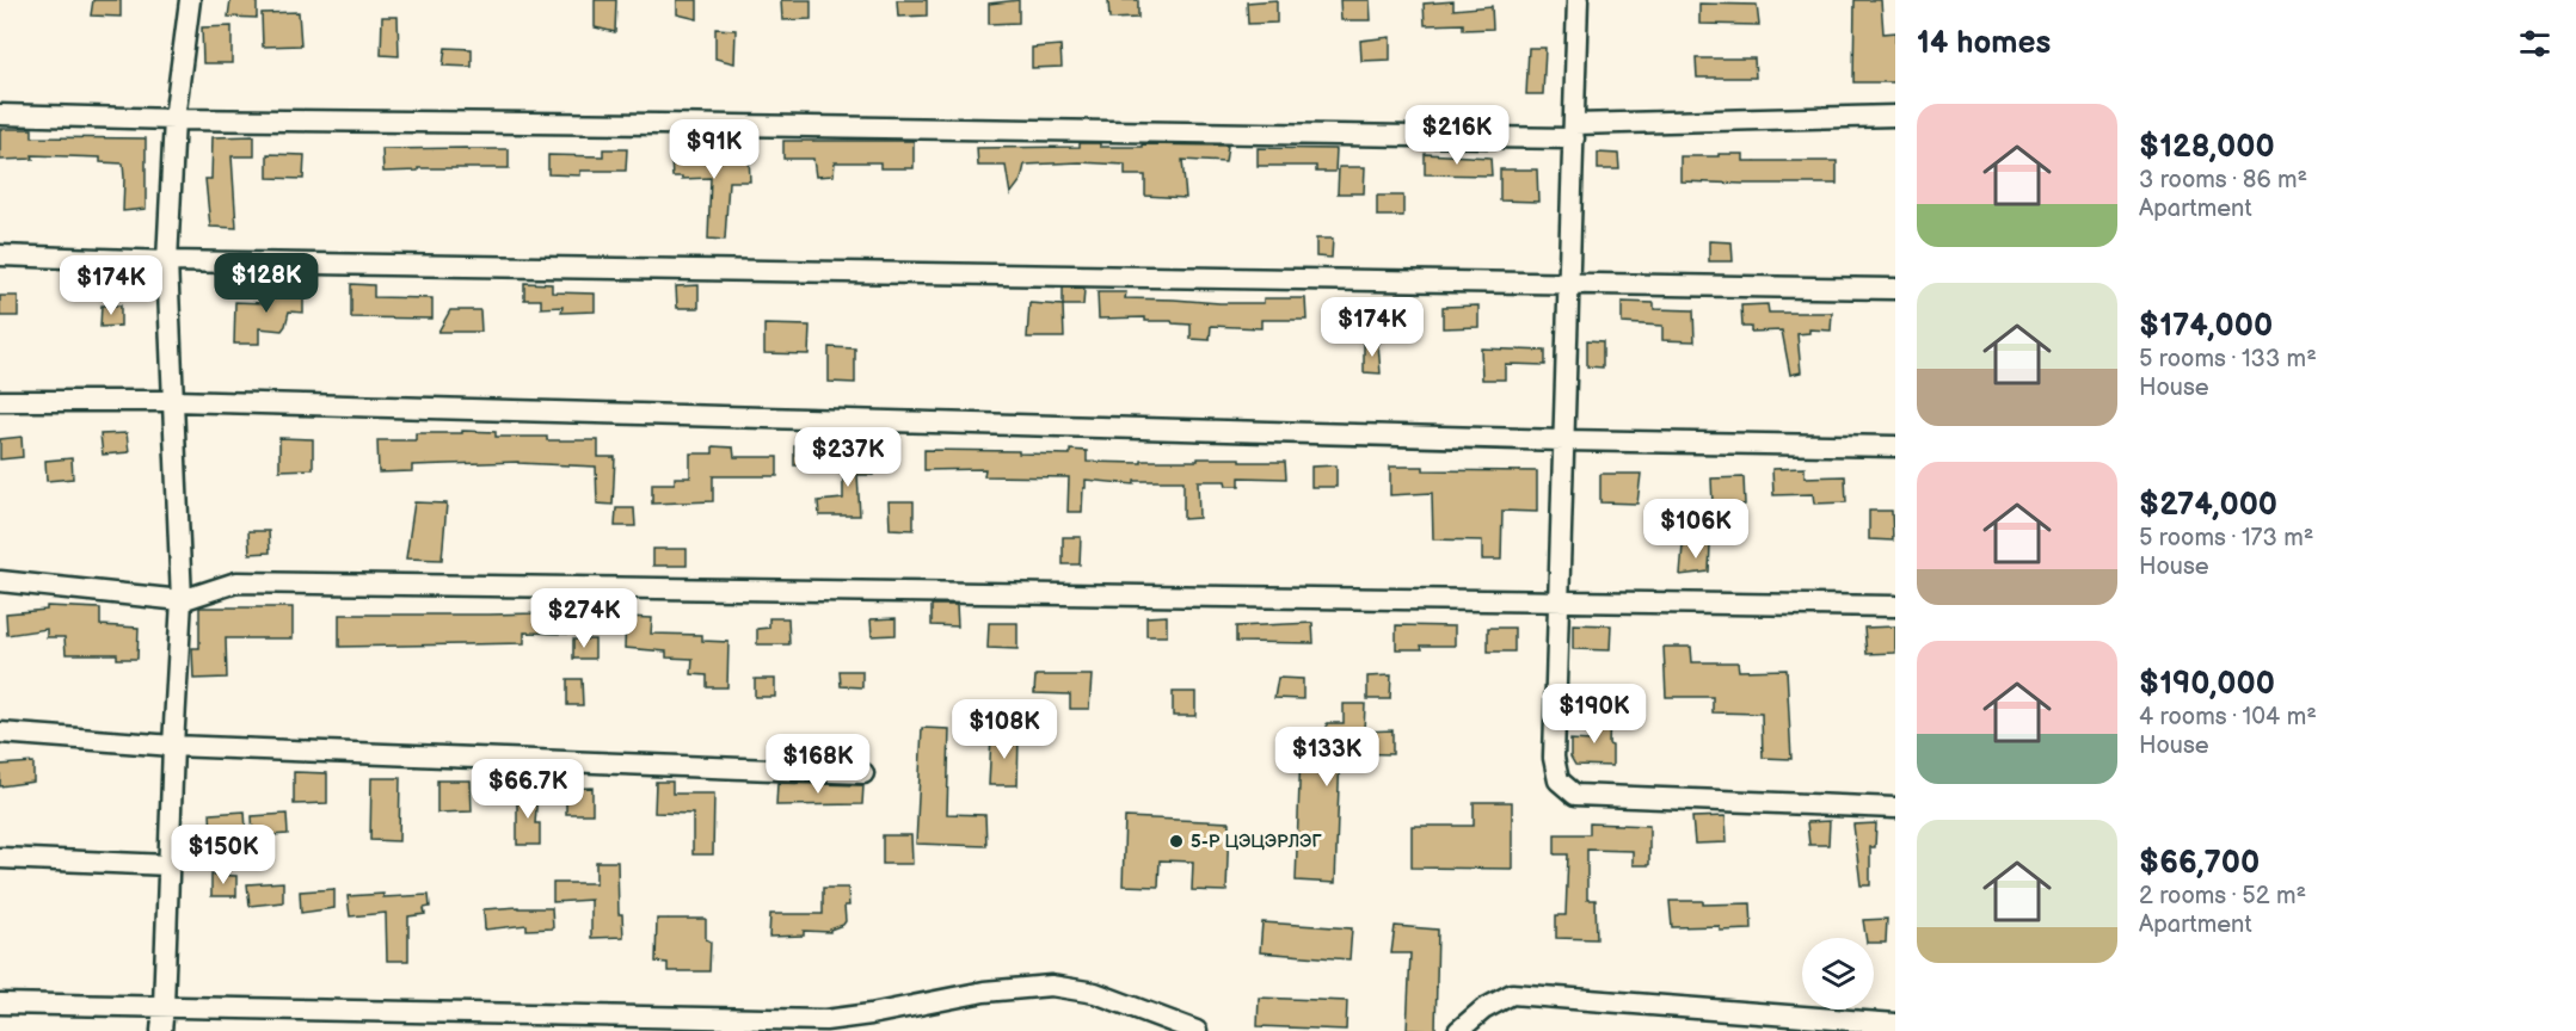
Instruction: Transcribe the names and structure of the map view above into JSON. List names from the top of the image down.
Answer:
{
  "places": ["5-Р ЦЭЦЭРЛЭГ"],
  "page": {
    "heading": "14 homes",
    "list": [
      {
        "name": "$128,000",
        "note": "3 rooms · 86 m² · Apartment"
      },
      {
        "name": "$174,000",
        "note": "5 rooms · 133 m² · House"
      },
      {
        "name": "$274,000",
        "note": "5 rooms · 173 m² · House"
      },
      {
        "name": "$190,000",
        "note": "4 rooms · 104 m² · House"
      },
      {
        "name": "$66,700",
        "note": "2 rooms · 52 m² · Apartment"
      }
    ],
    "price": [
      "$216K",
      "$91K",
      "$128K",
      "$174K",
      "$174K",
      "$237K",
      "$106K",
      "$274K",
      "$190K",
      "$108K",
      "$133K",
      "$168K",
      "$66.7K",
      "$150K"
    ]
  }
}
